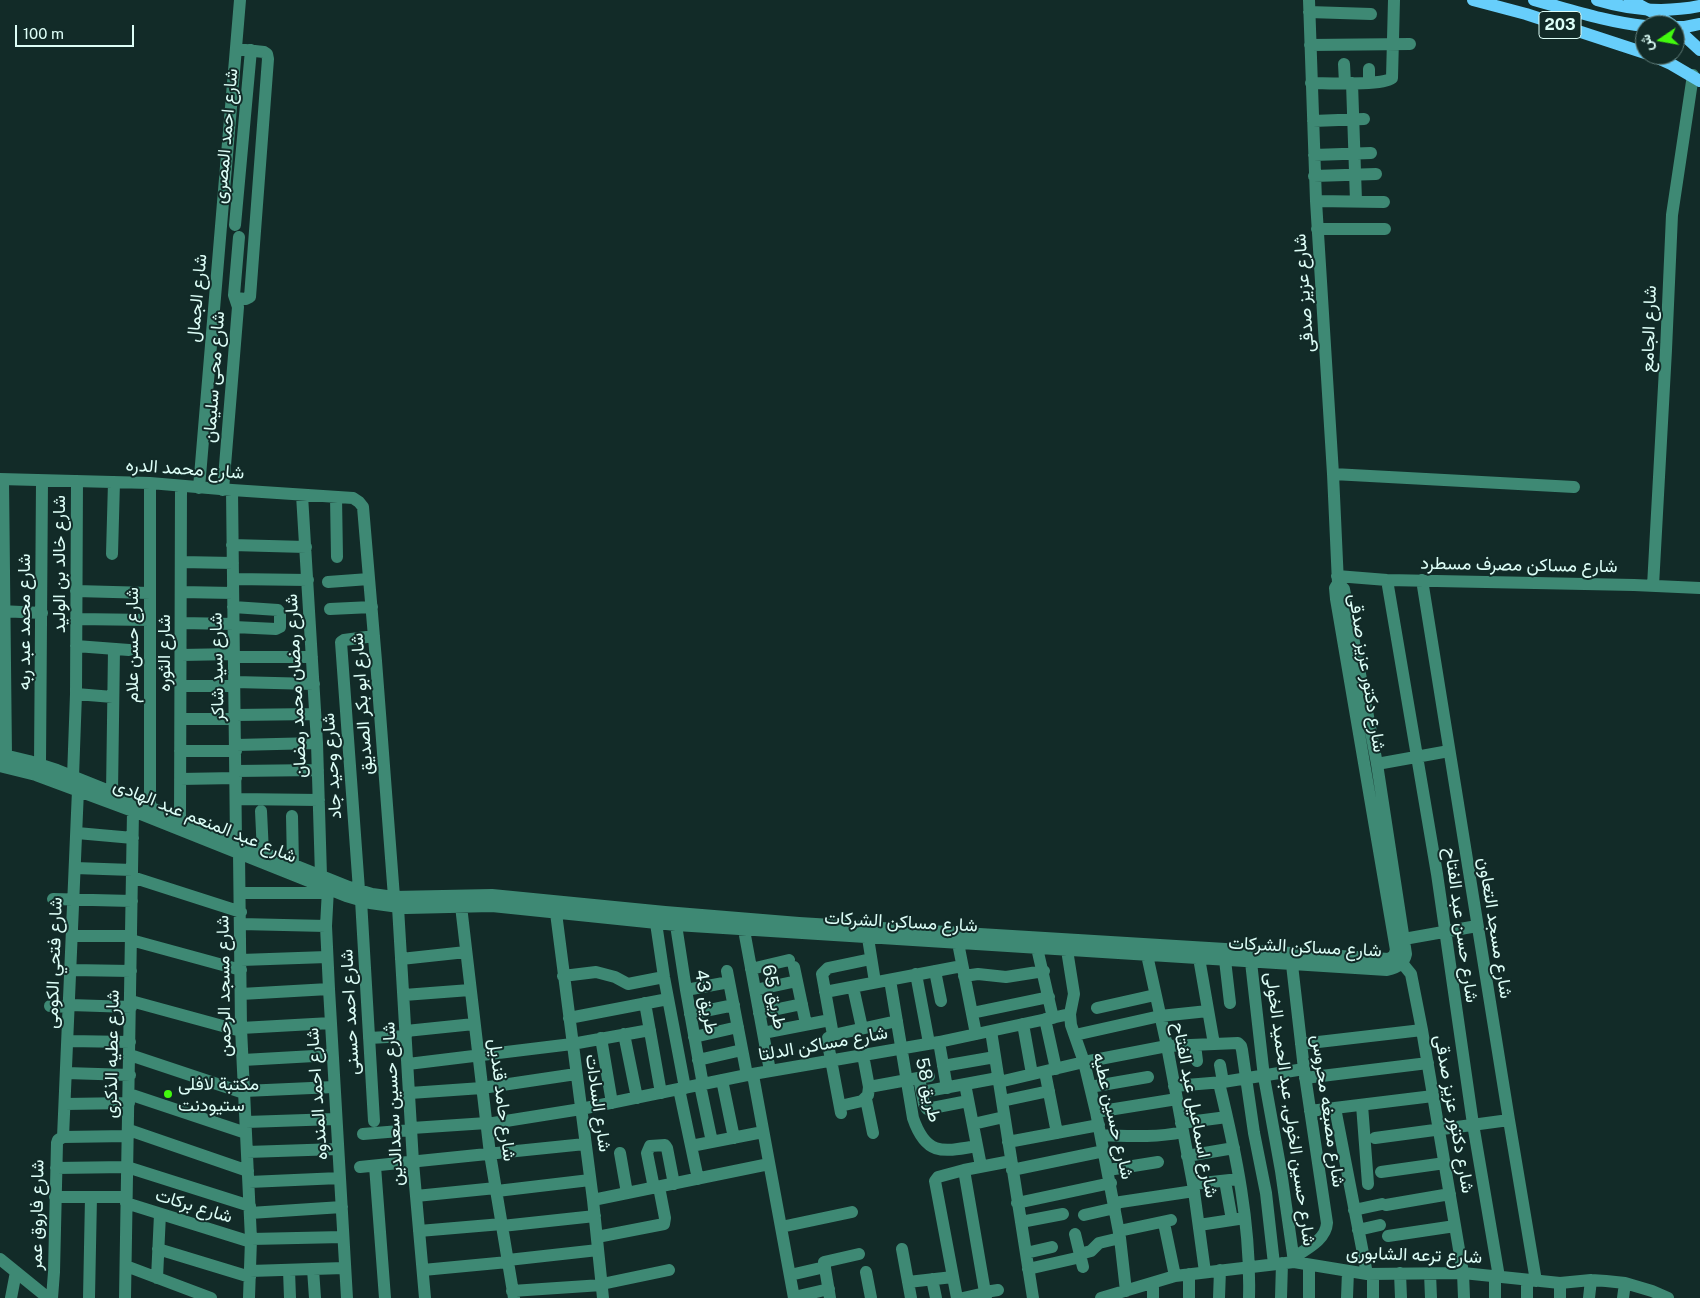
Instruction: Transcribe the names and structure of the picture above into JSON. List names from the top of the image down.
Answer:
{
  "streets": {
    "main road": ["203"],
    "street": [
      "شارع احمد المصرى",
      "شارع عزيز صدقى",
      "شارع الجمال",
      "شارع الجامع",
      "شارع محى سليمان",
      "شارع محمد الدره",
      "شارع خالد بن الوليد",
      "شارع مساكن مصرف مسطرد",
      "شارع محمد عبد ربه",
      "شارع حسن علام",
      "شارع الثوره",
      "شارع سيد شاكر",
      "شارع دكتور عزيز صدقى",
      "شارع رمضان محمد رمضان",
      "شارع ابو بكر الصديق",
      "شارع وحيد جاد",
      "شارع عبد المنعم عبد الهادى",
      "شارع مساكن الشركات",
      "شارع حسن عبد الفتاح",
      "شارع مسجد التعاون",
      "شارع فتحي الكومى",
      "شارع مسجد الرحمن",
      "طريق 65",
      "طريق 43",
      "شارع احمد حسنى",
      "شارع مساكن الدلتا",
      "شارع عطيه الذكرى",
      "طريق 58",
      "شارع احمد المندوه",
      "شارع حامد قنديل",
      "شارع السادات",
      "شارع حسين سعدالدين",
      "شارع حسين الخولى, عبد الحميد الخولى",
      "شارع اسماعيل عبد الفتاح",
      "شارع مصبغه محروس",
      "شارع حسين عطيه",
      "شارع بركات",
      "شارع فاروق عمر",
      "شارع ترعه الشابورى"
    ]
  },
  "crossings": [
    ["شارع احمد المصرى", "شارع محى سليمان"],
    ["شارع عزيز صدقى", "شارع مساكن مصرف مسطرد"],
    ["شارع عزيز صدقى", "شارع دكتور عزيز صدقى"],
    ["شارع الجمال", "شارع محمد الدره"],
    ["شارع الجامع", "شارع مساكن مصرف مسطرد"],
    ["شارع محى سليمان", "شارع محمد الدره"],
    ["شارع محى سليمان", "شارع سيد شاكر"],
    ["شارع محمد الدره", "شارع خالد بن الوليد"],
    ["شارع محمد الدره", "شارع محمد عبد ربه"],
    ["شارع محمد الدره", "شارع حسن علام"],
    ["شارع محمد الدره", "شارع الثوره"],
    ["شارع محمد الدره", "شارع سيد شاكر"],
    ["شارع محمد الدره", "شارع رمضان محمد رمضان"],
    ["شارع محمد الدره", "شارع ابو بكر الصديق"],
    ["شارع خالد بن الوليد", "شارع عبد المنعم عبد الهادى"],
    ["شارع مساكن مصرف مسطرد", "شارع دكتور عزيز صدقى"],
    ["شارع مساكن مصرف مسطرد", "شارع حسن عبد الفتاح"],
    ["شارع مساكن مصرف مسطرد", "شارع مسجد التعاون"],
    ["شارع محمد عبد ربه", "شارع عبد المنعم عبد الهادى"],
    ["شارع حسن علام", "شارع عبد المنعم عبد الهادى"],
    ["شارع الثوره", "شارع عبد المنعم عبد الهادى"],
    ["شارع سيد شاكر", "شارع عبد المنعم عبد الهادى"],
    ["شارع سيد شاكر", "شارع مسجد الرحمن"],
    ["شارع دكتور عزيز صدقى", "شارع مساكن الشركات"],
    ["شارع دكتور عزيز صدقى", "شارع ترعه الشابورى"],
    ["شارع رمضان محمد رمضان", "شارع عبد المنعم عبد الهادى"],
    ["شارع ابو بكر الصديق", "شارع وحيد جاد"],
    ["شارع ابو بكر الصديق", "شارع عبد المنعم عبد الهادى"],
    ["شارع ابو بكر الصديق", "شارع مساكن الشركات"],
    ["شارع ابو بكر الصديق", "شارع حسين سعدالدين"],
    ["شارع وحيد جاد", "شارع عبد المنعم عبد الهادى"],
    ["شارع وحيد جاد", "شارع احمد حسنى"],
    ["شارع عبد المنعم عبد الهادى", "شارع مساكن الشركات"],
    ["شارع عبد المنعم عبد الهادى", "شارع فتحي الكومى"],
    ["شارع عبد المنعم عبد الهادى", "شارع مسجد الرحمن"],
    ["شارع عبد المنعم عبد الهادى", "شارع احمد حسنى"],
    ["شارع عبد المنعم عبد الهادى", "شارع عطيه الذكرى"],
    ["شارع عبد المنعم عبد الهادى", "شارع احمد المندوه"],
    ["شارع عبد المنعم عبد الهادى", "شارع حسين سعدالدين"],
    ["شارع مساكن الشركات", "طريق 65"],
    ["شارع مساكن الشركات", "طريق 43"],
    ["شارع مساكن الشركات", "شارع حامد قنديل"],
    ["شارع مساكن الشركات", "شارع السادات"],
    ["شارع مساكن الشركات", "شارع حسين سعدالدين"],
    ["شارع مساكن الشركات", "شارع حسين الخولى, عبد الحميد الخولى"],
    ["شارع مساكن الشركات", "شارع اسماعيل عبد الفتاح"],
    ["شارع مساكن الشركات", "شارع مصبغه محروس"],
    ["شارع مساكن الشركات", "شارع حسين عطيه"],
    ["شارع حسن عبد الفتاح", "شارع ترعه الشابورى"],
    ["شارع مسجد التعاون", "شارع ترعه الشابورى"],
    ["شارع فتحي الكومى", "شارع فاروق عمر"],
    ["شارع مسجد الرحمن", "شارع بركات"],
    ["طريق 65", "شارع مساكن الدلتا"],
    ["طريق 43", "شارع مساكن الدلتا"],
    ["شارع مساكن الدلتا", "طريق 58"],
    ["شارع مساكن الدلتا", "شارع حامد قنديل"],
    ["شارع مساكن الدلتا", "شارع السادات"],
    ["شارع مساكن الدلتا", "شارع حسين سعدالدين"],
    ["شارع مساكن الدلتا", "شارع حسين عطيه"],
    ["شارع عطيه الذكرى", "شارع بركات"],
    ["شارع احمد المندوه", "شارع بركات"],
    ["شارع حسين الخولى, عبد الحميد الخولى", "شارع مصبغه محروس"],
    ["شارع حسين الخولى, عبد الحميد الخولى", "شارع ترعه الشابورى"],
    ["شارع اسماعيل عبد الفتاح", "شارع ترعه الشابورى"],
    ["شارع مصبغه محروس", "شارع ترعه الشابورى"],
    ["شارع حسين عطيه", "شارع ترعه الشابورى"],
    ["شارع بركات", "شارع فاروق عمر"]
  ],
  "places": ["مكتبة لافلى ستيودنت"],
  "scale_bar": "100 m",
  "north": "left"
}
